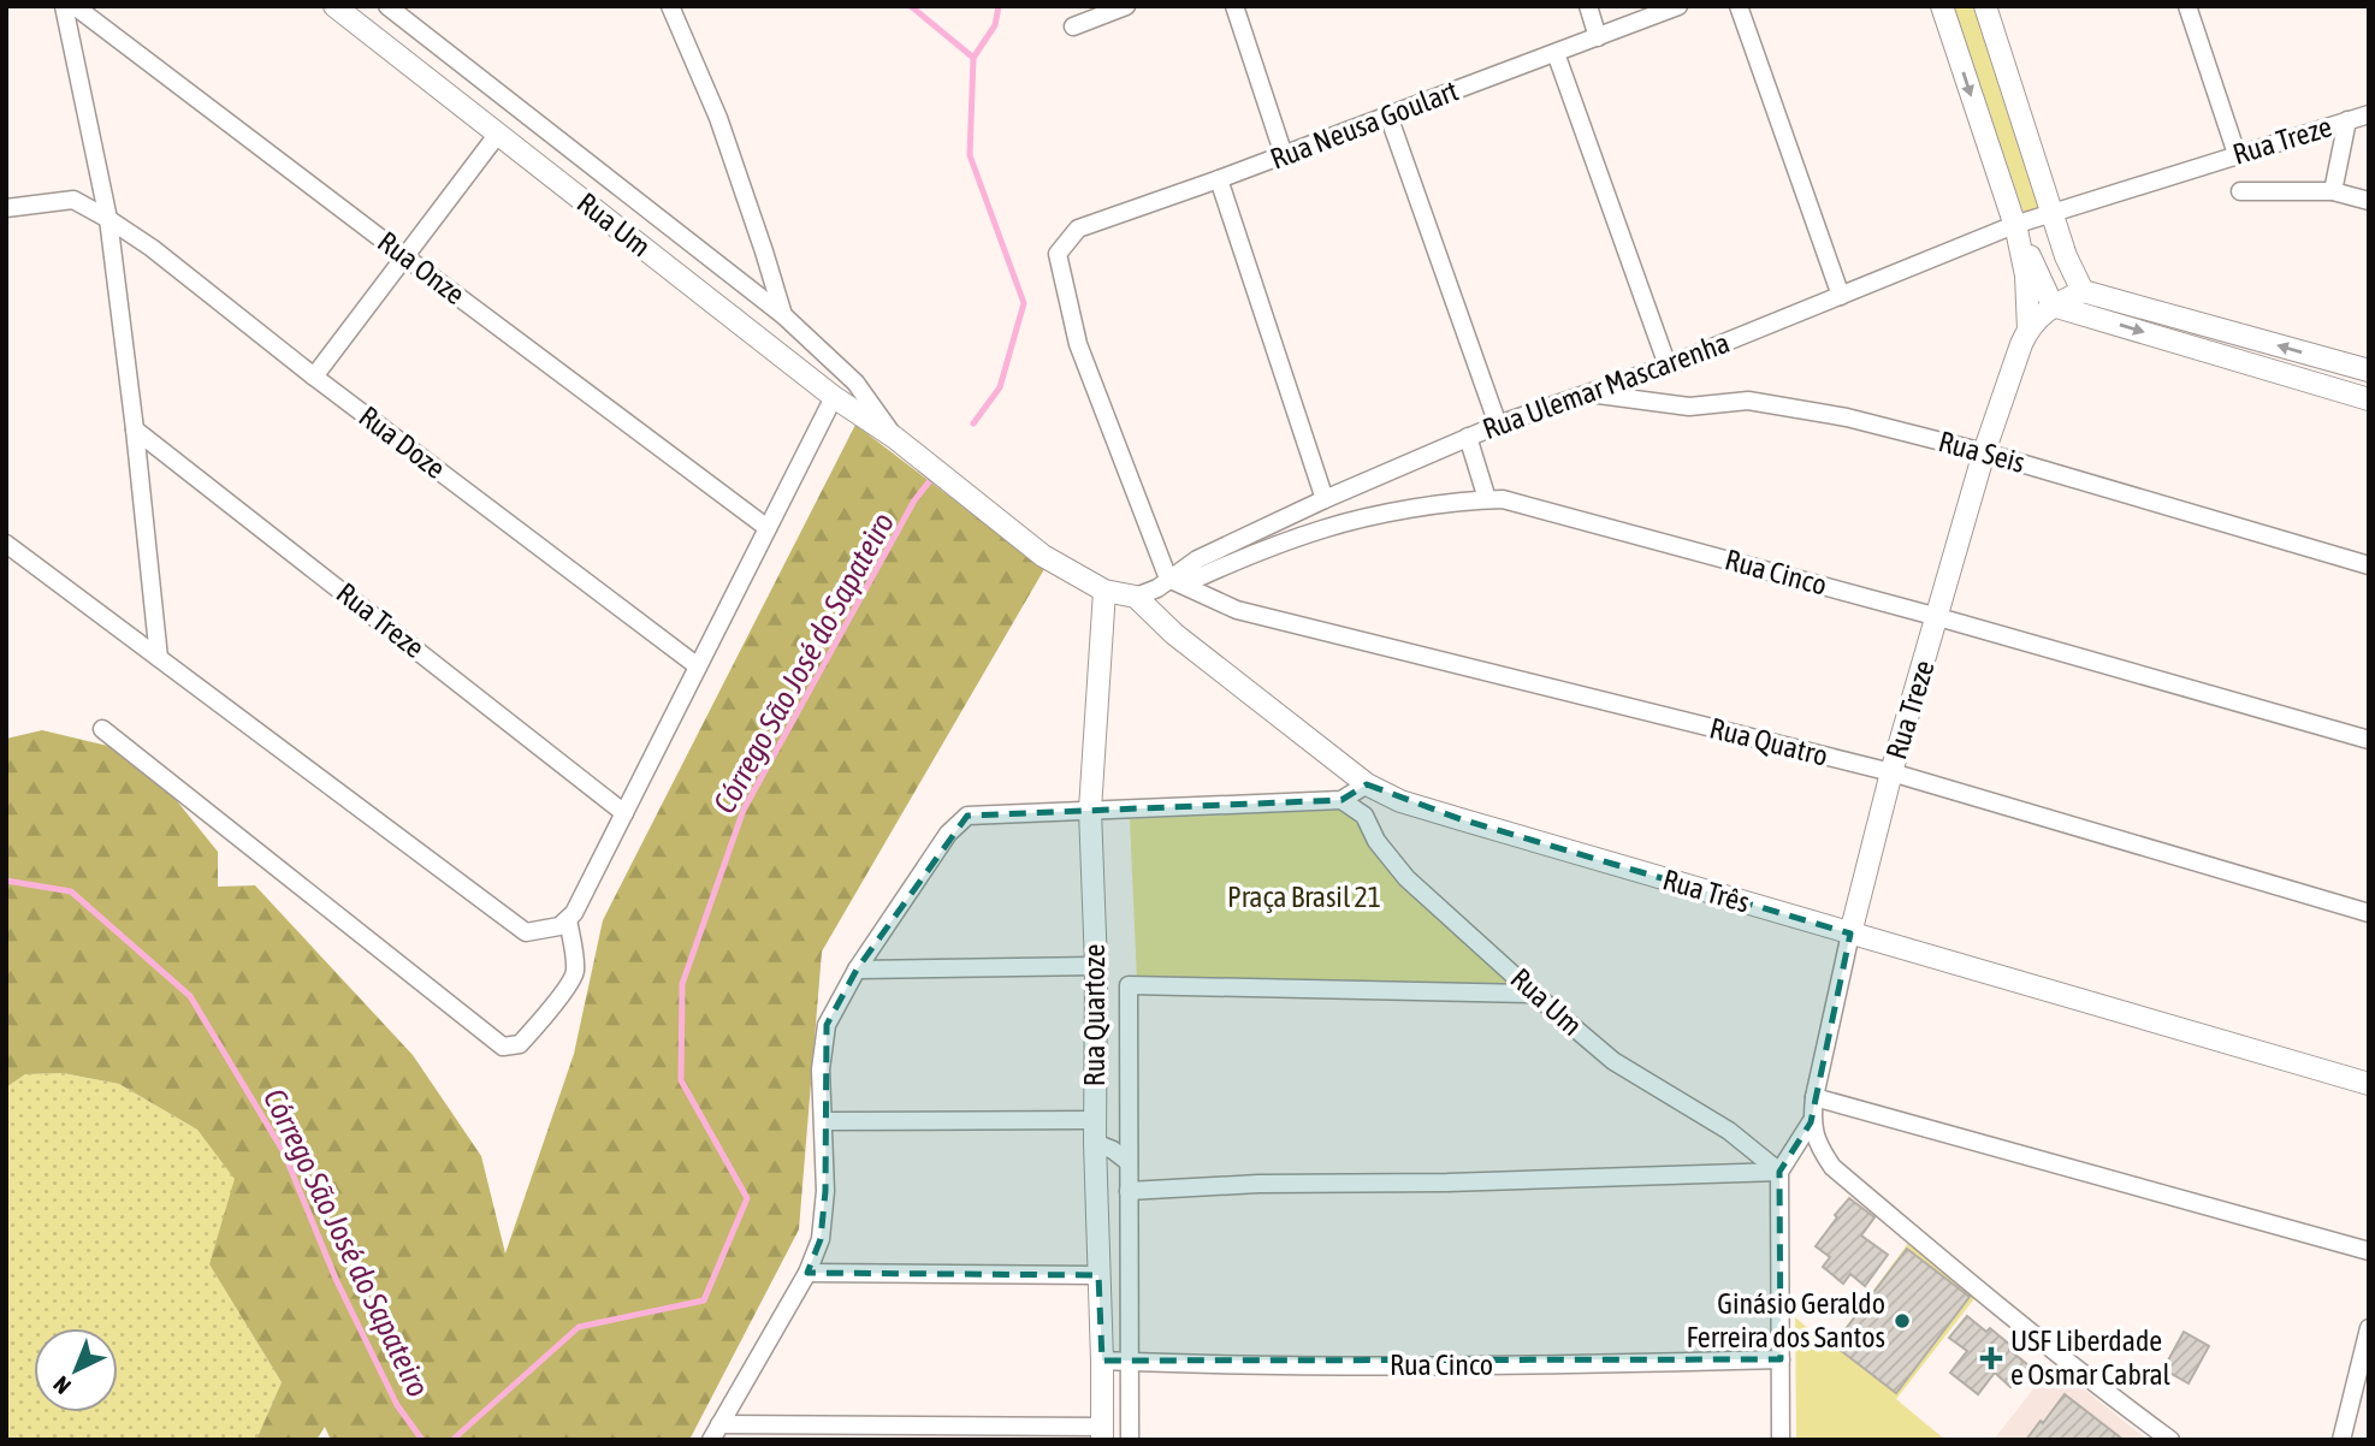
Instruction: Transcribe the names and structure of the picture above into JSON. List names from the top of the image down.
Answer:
{
  "streets": {
    "street": [
      "Rua Neusa Goulart",
      "Rua Treze",
      "Rua Um",
      "Rua Onze",
      "Rua Ulemar Mascarenha",
      "Rua Doze",
      "Rua Seis",
      "Rua Cinco",
      "Rua Quatro",
      "Rua Três",
      "Rua Quartoze"
    ]
  },
  "crossings": [
    ["Rua Neusa Goulart", "Rua Ulemar Mascarenha"],
    ["Rua Neusa Goulart", "Rua Cinco"],
    ["Rua Neusa Goulart", "Rua Quatro"],
    ["Rua Treze", "Rua Ulemar Mascarenha"],
    ["Rua Treze", "Rua Seis"],
    ["Rua Treze", "Rua Cinco"],
    ["Rua Treze", "Rua Quatro"],
    ["Rua Treze", "Rua Três"],
    ["Rua Um", "Rua Três"],
    ["Rua Um", "Rua Quartoze"],
    ["Rua Ulemar Mascarenha", "Rua Seis"],
    ["Rua Ulemar Mascarenha", "Rua Cinco"],
    ["Rua Ulemar Mascarenha", "Rua Quatro"],
    ["Rua Cinco", "Rua Quatro"],
    ["Rua Cinco", "Rua Quartoze"]
  ],
  "water": ["Córrego São José do Sapateiro"],
  "parks": ["Praça Brasil 21"],
  "places": {
    "other": ["Ginásio Geraldo Ferreira dos Santos"],
    "health": ["USF Liberdade e Osmar Cabral"]
  },
  "north": "bottom left"
}
